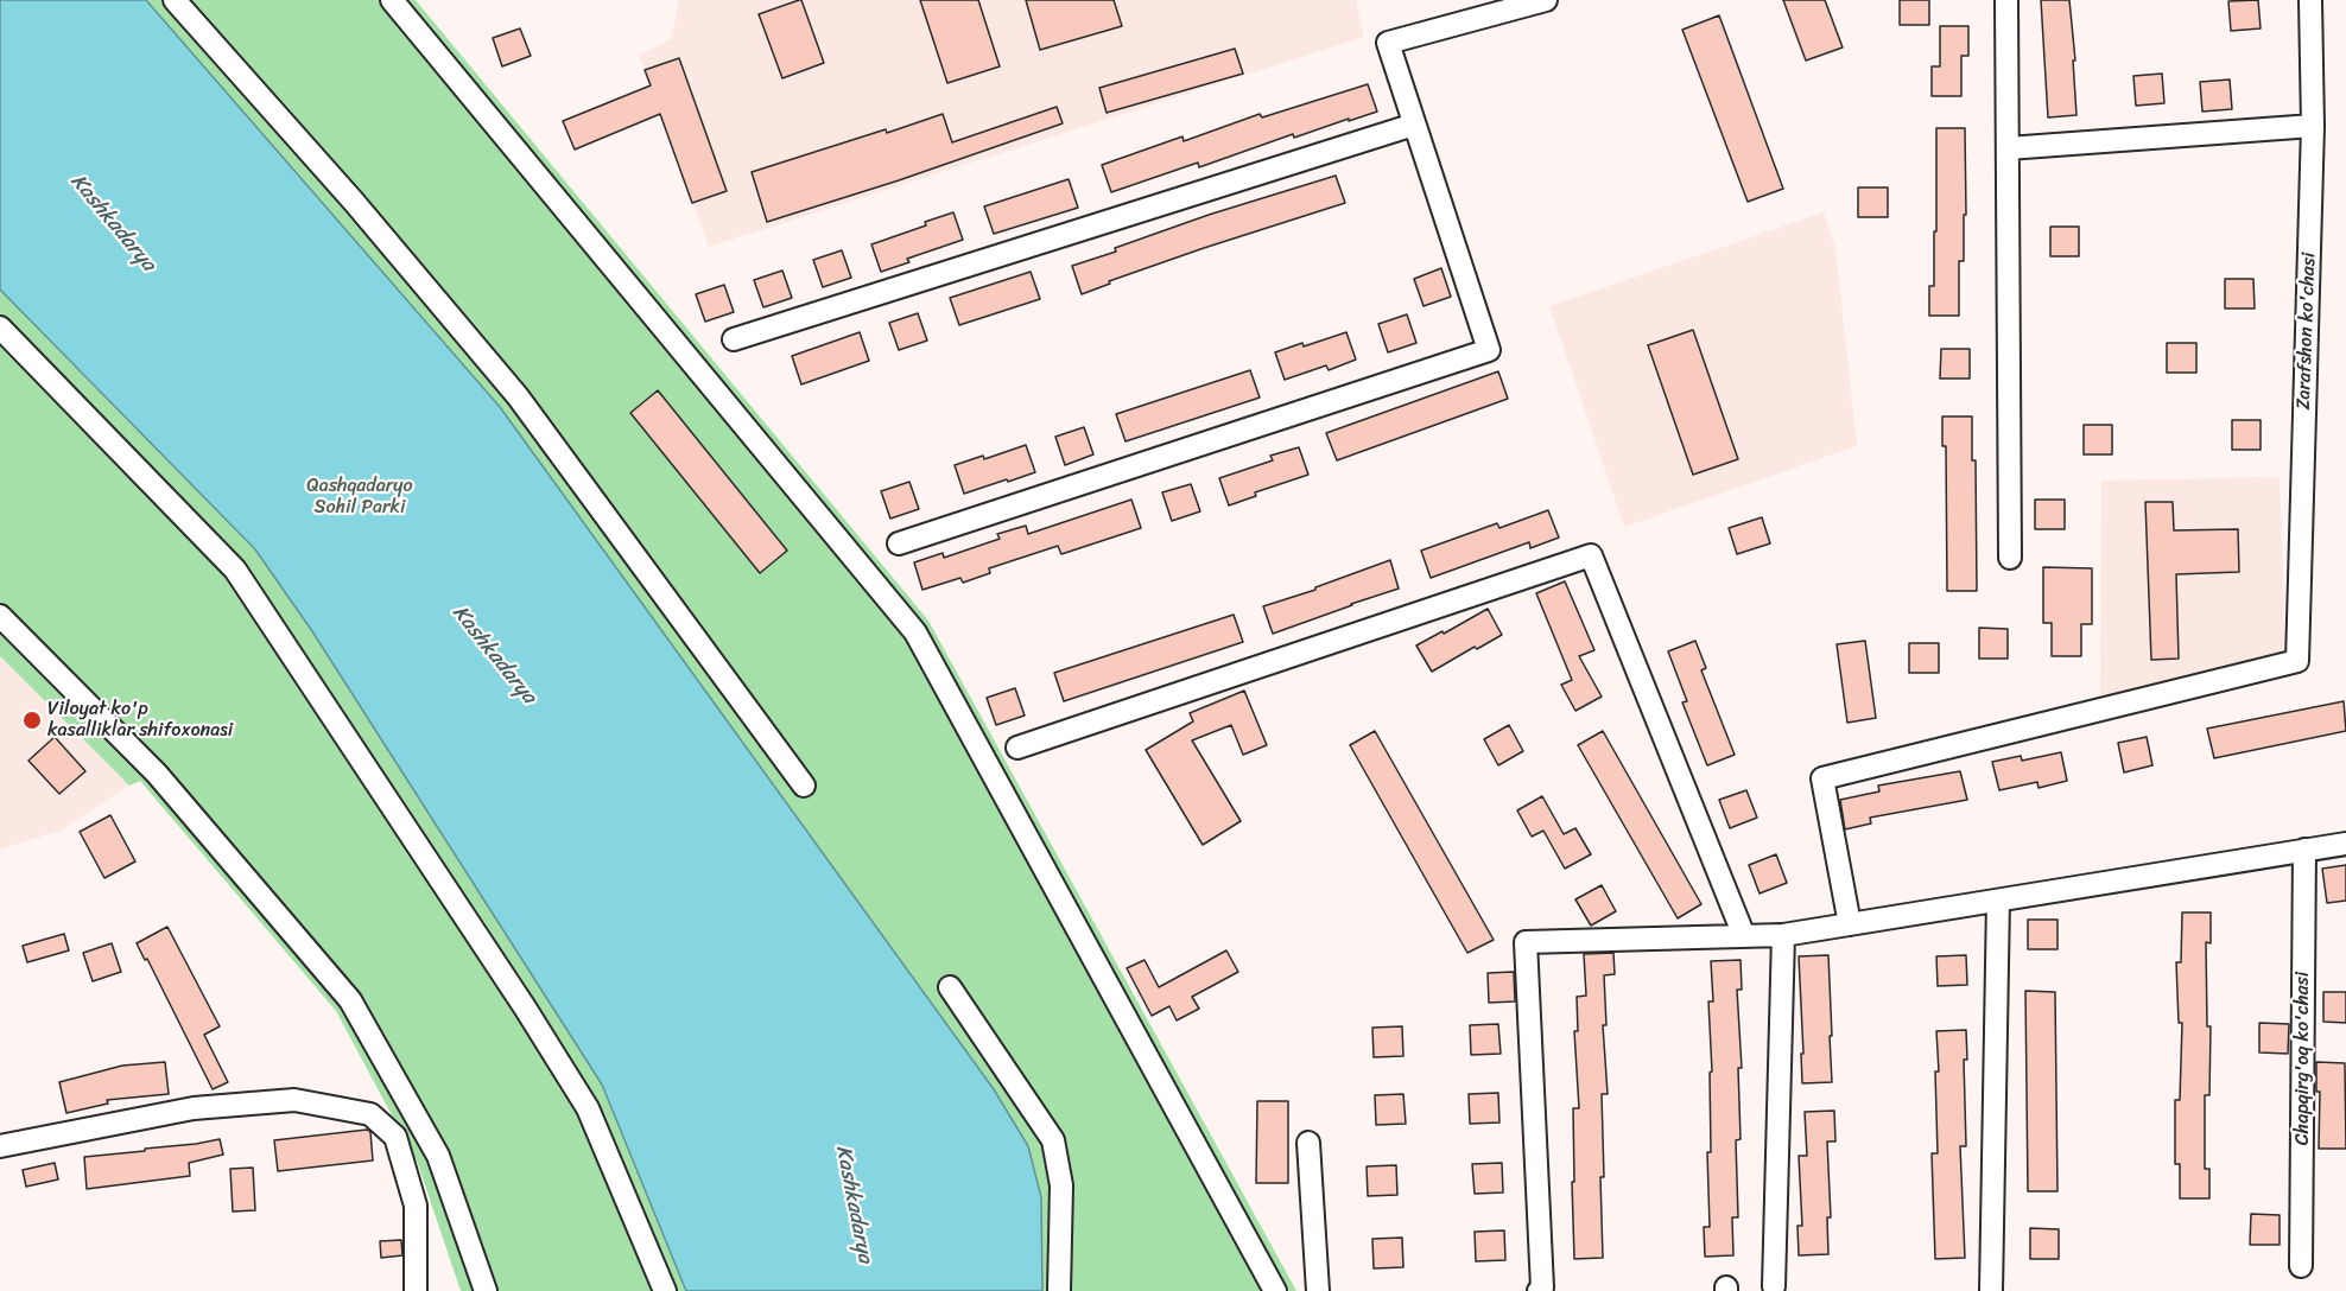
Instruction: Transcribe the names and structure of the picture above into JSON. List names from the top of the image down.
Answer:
{
  "streets": {
    "street": ["Zarafshon ko'chasi", "Chapqirg'oq ko'chasi"]
  },
  "water": ["Kashkadarya"],
  "parks": ["Qashqadaryo Sohil Parki"],
  "places": ["Viloyat ko'p kasalliklar shifoxonasi"]
}
